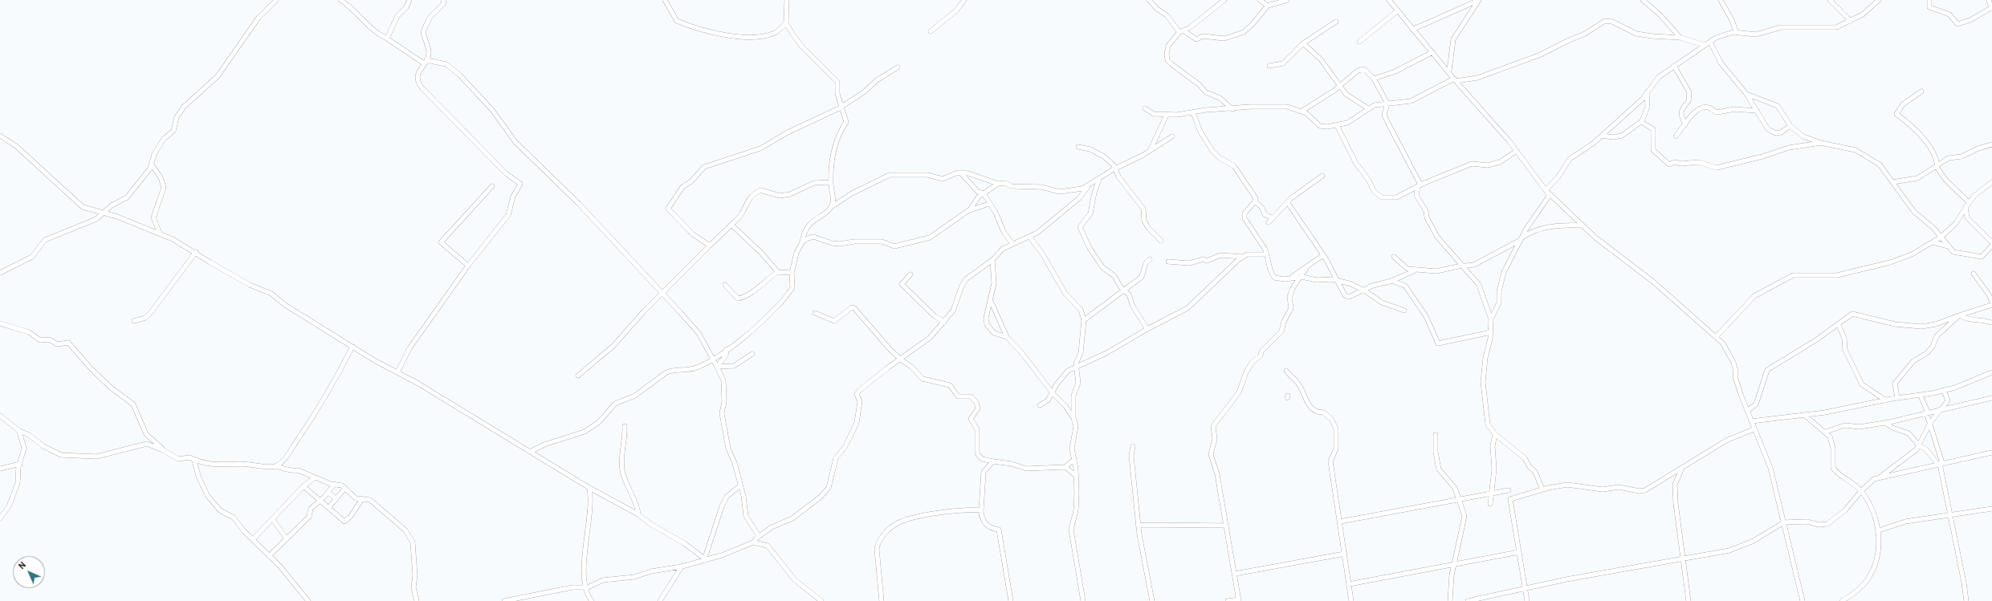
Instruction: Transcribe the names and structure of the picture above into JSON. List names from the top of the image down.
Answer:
{
  "north": "top left"
}
